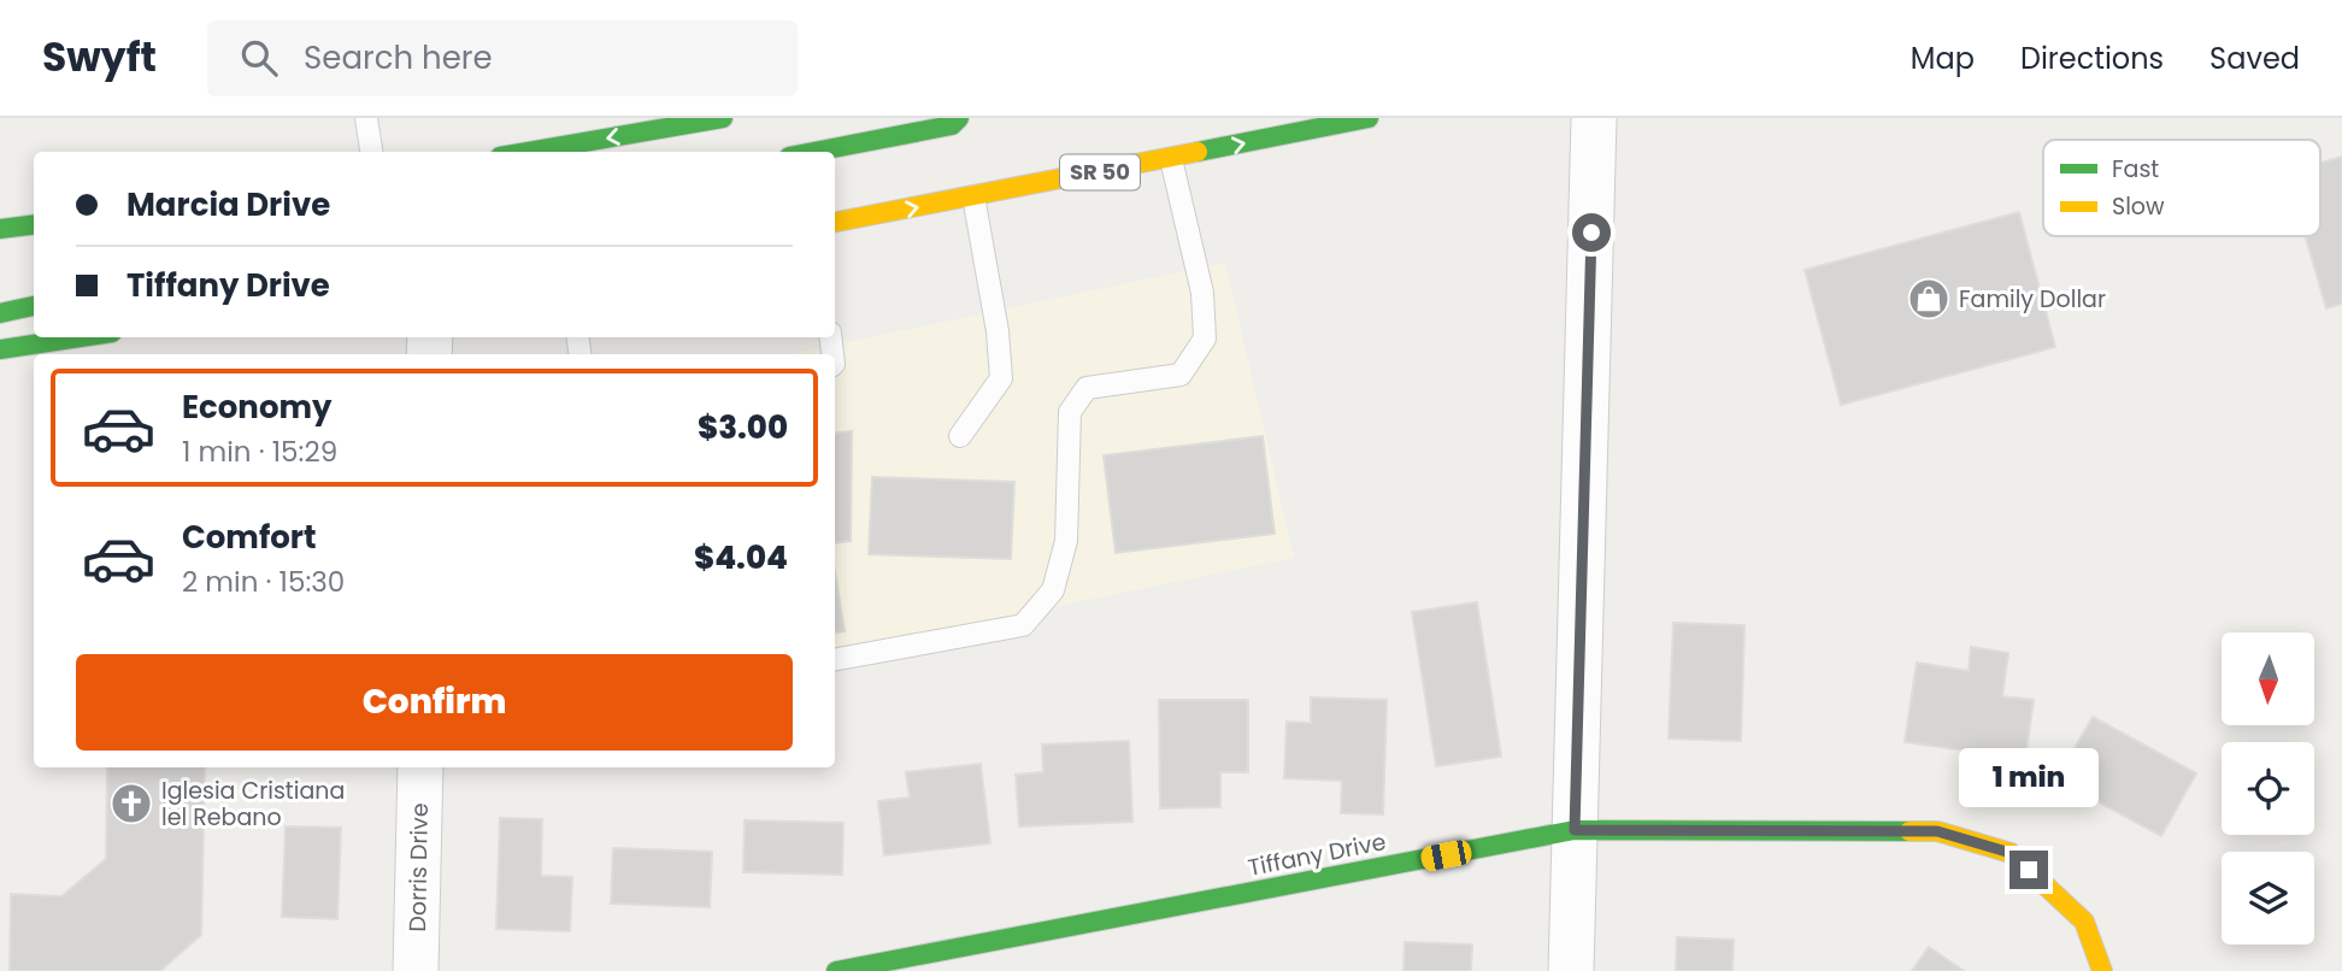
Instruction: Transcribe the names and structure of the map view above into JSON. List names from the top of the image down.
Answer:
{
  "streets": {
    "main road": ["SR 50", "Tiffany Drive"],
    "street": ["Dorris Drive"]
  },
  "places": {
    "shop": ["Family Dollar"],
    "church": ["Iglesia Cristiana lel Rebano"]
  },
  "legend": ["Fast", "Slow"],
  "north": "bottom",
  "page": {
    "header": "Swyft",
    "search": "Search here",
    "nav": ["Map", "Directions", "Saved"],
    "banner": ["Marcia Drive", "Tiffany Drive"],
    "list": [
      {
        "name": "Economy",
        "note": "1 min · 15:29",
        "value": "$3.00"
      },
      {
        "name": "Comfort",
        "note": "2 min · 15:30",
        "value": "$4.04"
      }
    ],
    "buttons": "Confirm",
    "bubble": "1 min"
  }
}
